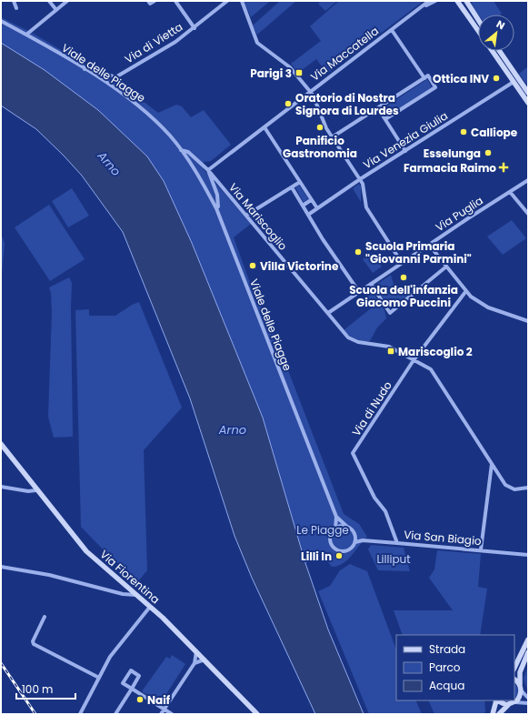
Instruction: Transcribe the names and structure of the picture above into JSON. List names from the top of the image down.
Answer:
{
  "streets": {
    "main road": ["Via Fiorentina"],
    "street": [
      "Via di Vietta",
      "Via Maccatella",
      "Viale delle Piagge",
      "Via Venezia Giulia",
      "Via Puglia",
      "Via Mariscoglio",
      "Via di Nudo",
      "Via San Biagio"
    ]
  },
  "crossings": [
    ["Via di Vietta", "Viale delle Piagge"],
    ["Via Maccatella", "Via Mariscoglio"],
    ["Viale delle Piagge", "Via San Biagio"],
    ["Via Puglia", "Via Mariscoglio"],
    ["Via Mariscoglio", "Via di Nudo"],
    ["Via di Nudo", "Via San Biagio"]
  ],
  "water": ["Arno"],
  "parks": ["Le Piagge", "Lilliput"],
  "places": {
    "transit": ["Parigi 3", "Mariscoglio 2"],
    "other": [
      "Ottica INV",
      "Oratorio di Nostra Signora di Lourdes",
      "Panificio Gastronomia",
      "Calliope",
      "Esselunga",
      "Scuola Primaria \"Giovanni Parmini\"",
      "Villa Victorine",
      "Scuola dell'infanzia Giacomo Puccini",
      "Lilli In",
      "Naif"
    ],
    "health": ["Farmacia Raimo"]
  },
  "legend": ["Strada", "Parco", "Acqua"],
  "scale_bar": "100 m",
  "north": "top right"
}
